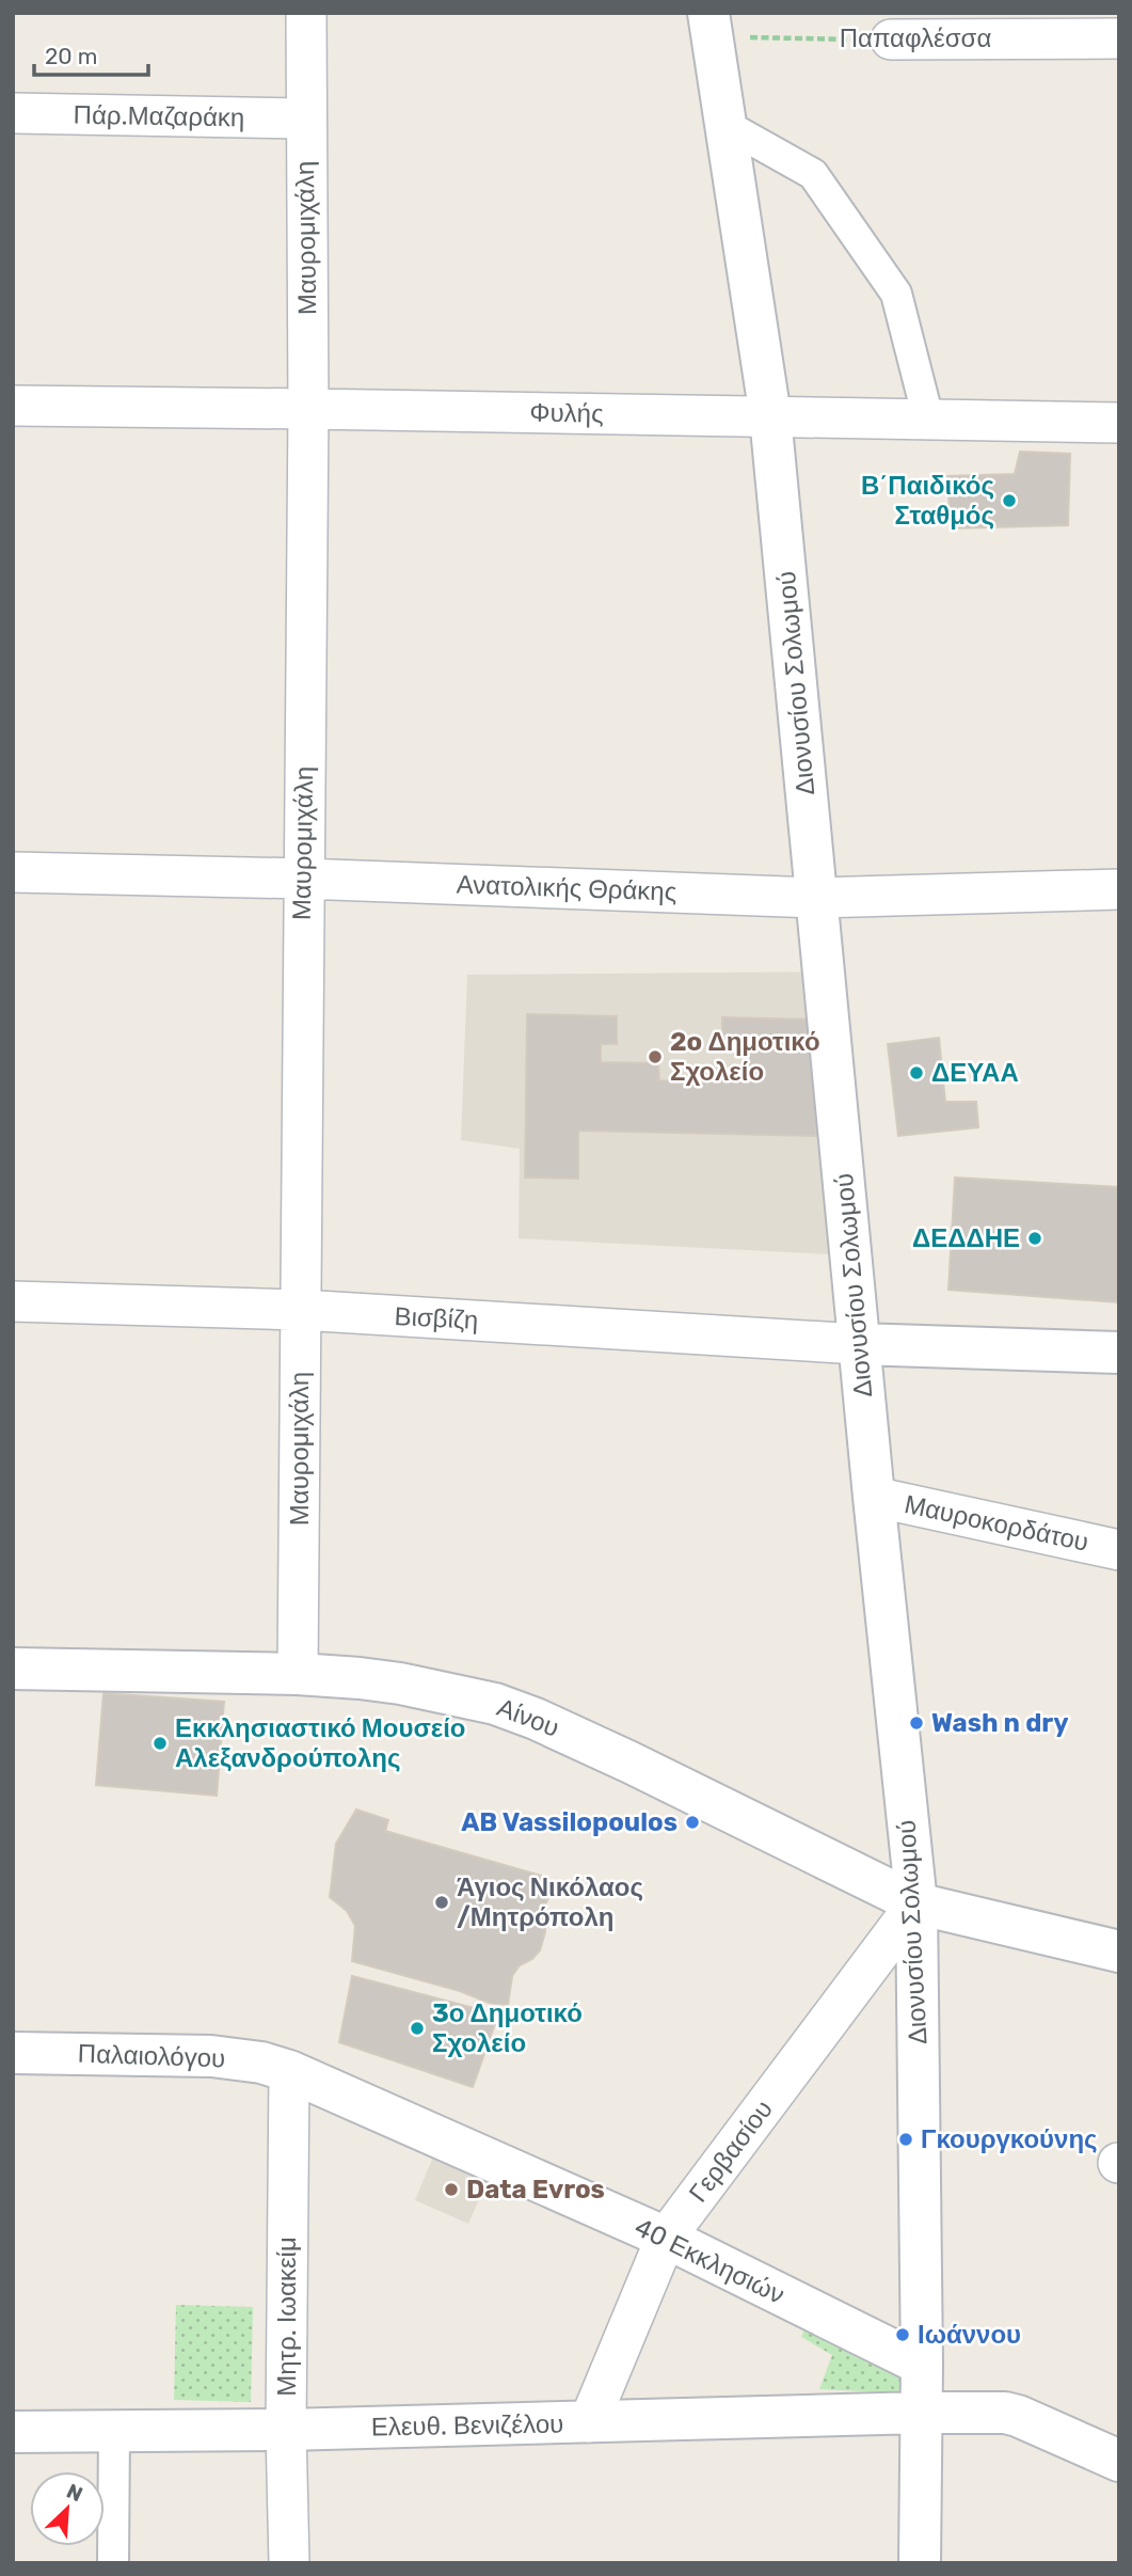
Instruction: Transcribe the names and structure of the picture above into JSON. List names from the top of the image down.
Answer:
{
  "streets": {
    "street": [
      "Παπαφλέσσα",
      "Πάρ.Μαζαράκη",
      "Μαυρομιχάλη",
      "Φυλής",
      "Διονυσίου Σολωμού",
      "Ανατολικής Θράκης",
      "Βισβίζη",
      "Μαυροκορδάτου",
      "Αίνου",
      "Παλαιολόγου",
      "Γερβασίου",
      "40 Εκκλησιών",
      "Μητρ. Ιωακείμ",
      "Ελευθ. Βενιζέλου"
    ]
  },
  "crossings": [
    ["Παπαφλέσσα", "Διονυσίου Σολωμού"],
    ["Πάρ.Μαζαράκη", "Μαυρομιχάλη"],
    ["Μαυρομιχάλη", "Φυλής"],
    ["Μαυρομιχάλη", "Ανατολικής Θράκης"],
    ["Μαυρομιχάλη", "Βισβίζη"],
    ["Μαυρομιχάλη", "Αίνου"],
    ["Φυλής", "Διονυσίου Σολωμού"],
    ["Διονυσίου Σολωμού", "Ανατολικής Θράκης"],
    ["Διονυσίου Σολωμού", "Βισβίζη"],
    ["Διονυσίου Σολωμού", "Μαυροκορδάτου"],
    ["Διονυσίου Σολωμού", "Αίνου"],
    ["Διονυσίου Σολωμού", "Γερβασίου"],
    ["Διονυσίου Σολωμού", "40 Εκκλησιών"],
    ["Διονυσίου Σολωμού", "Ελευθ. Βενιζέλου"],
    ["Αίνου", "Γερβασίου"],
    ["Παλαιολόγου", "40 Εκκλησιών"],
    ["Παλαιολόγου", "Μητρ. Ιωακείμ"],
    ["Γερβασίου", "40 Εκκλησιών"],
    ["Γερβασίου", "Ελευθ. Βενιζέλου"],
    ["40 Εκκλησιών", "Μητρ. Ιωακείμ"],
    ["Μητρ. Ιωακείμ", "Ελευθ. Βενιζέλου"]
  ],
  "places": [
    "Β΄Παιδικός Σταθμός",
    "2o Δημοτικό Σχολείο",
    "ΔΕΥΑΑ",
    "ΔΕΔΔΗΕ",
    "Wash n dry",
    "Εκκλησιαστικό Μουσείο Αλεξανδρούπολης",
    "AB Vassilopoulos",
    "Άγιος Νικόλαος /Μητρόπολη",
    "3ο Δημοτικό Σχολείο",
    "Γκουργκούνης",
    "Data Evros",
    "Ιωάννου"
  ],
  "scale_bar": "20 m",
  "north": "top right"
}
